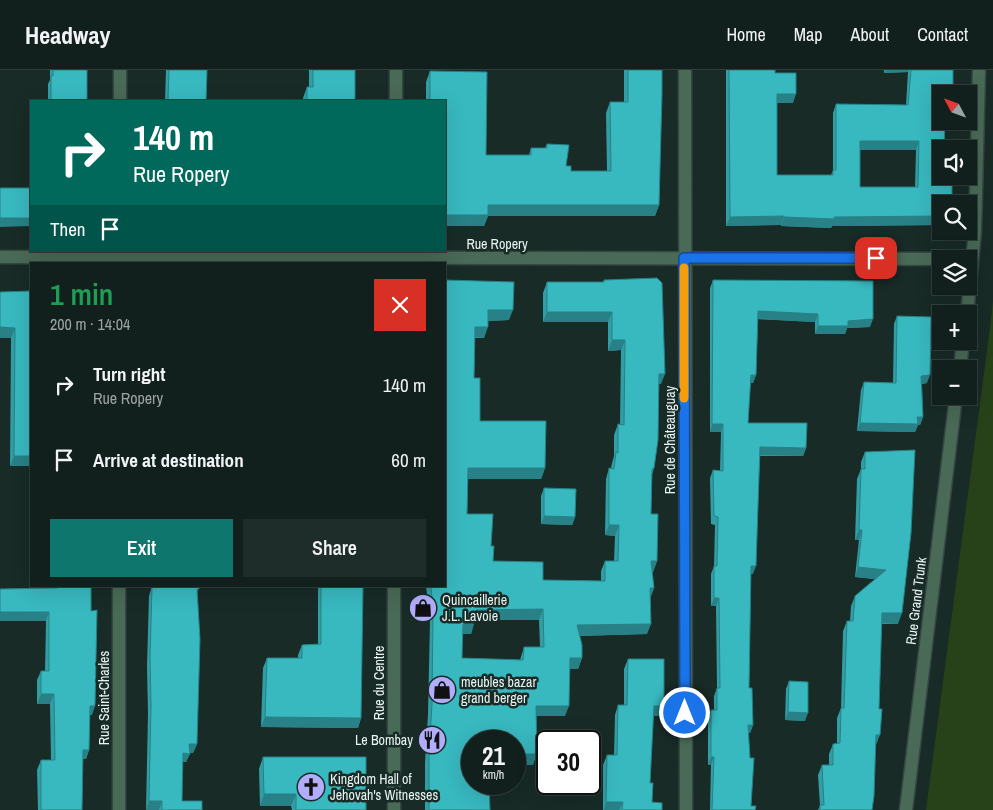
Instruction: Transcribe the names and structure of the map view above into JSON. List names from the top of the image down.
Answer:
{
  "streets": {
    "street": [
      "Rue Ropery",
      "Rue de Châteauguay",
      "Rue Grand Trunk",
      "Rue du Centre",
      "Rue Saint-Charles"
    ]
  },
  "crossings": [
    ["Rue Ropery", "Rue de Châteauguay"]
  ],
  "places": {
    "shop": ["Quincaillerie J.L. Lavoie", "meubles bazar grand berger"],
    "restaurant": ["Le Bombay"],
    "church": ["Kingdom Hall of Jehovah's Witnesses"]
  },
  "north": "top left",
  "page": {
    "header": "Headway",
    "nav": [
      "Home",
      "Map",
      "About",
      "Contact"
    ],
    "map_buttons": ["+", "−"],
    "turn": ["140 m", "Rue Ropery"],
    "then": "Then",
    "heading": ["1 min", "200 m · 14:04"],
    "list": [
      {
        "name": "Turn right",
        "note": "Rue Ropery",
        "value": "140 m"
      },
      {
        "name": "Arrive at destination",
        "value": "60 m"
      }
    ],
    "buttons": ["Exit", "Share"],
    "speed": "21 km/h",
    "limit": "30"
  }
}
